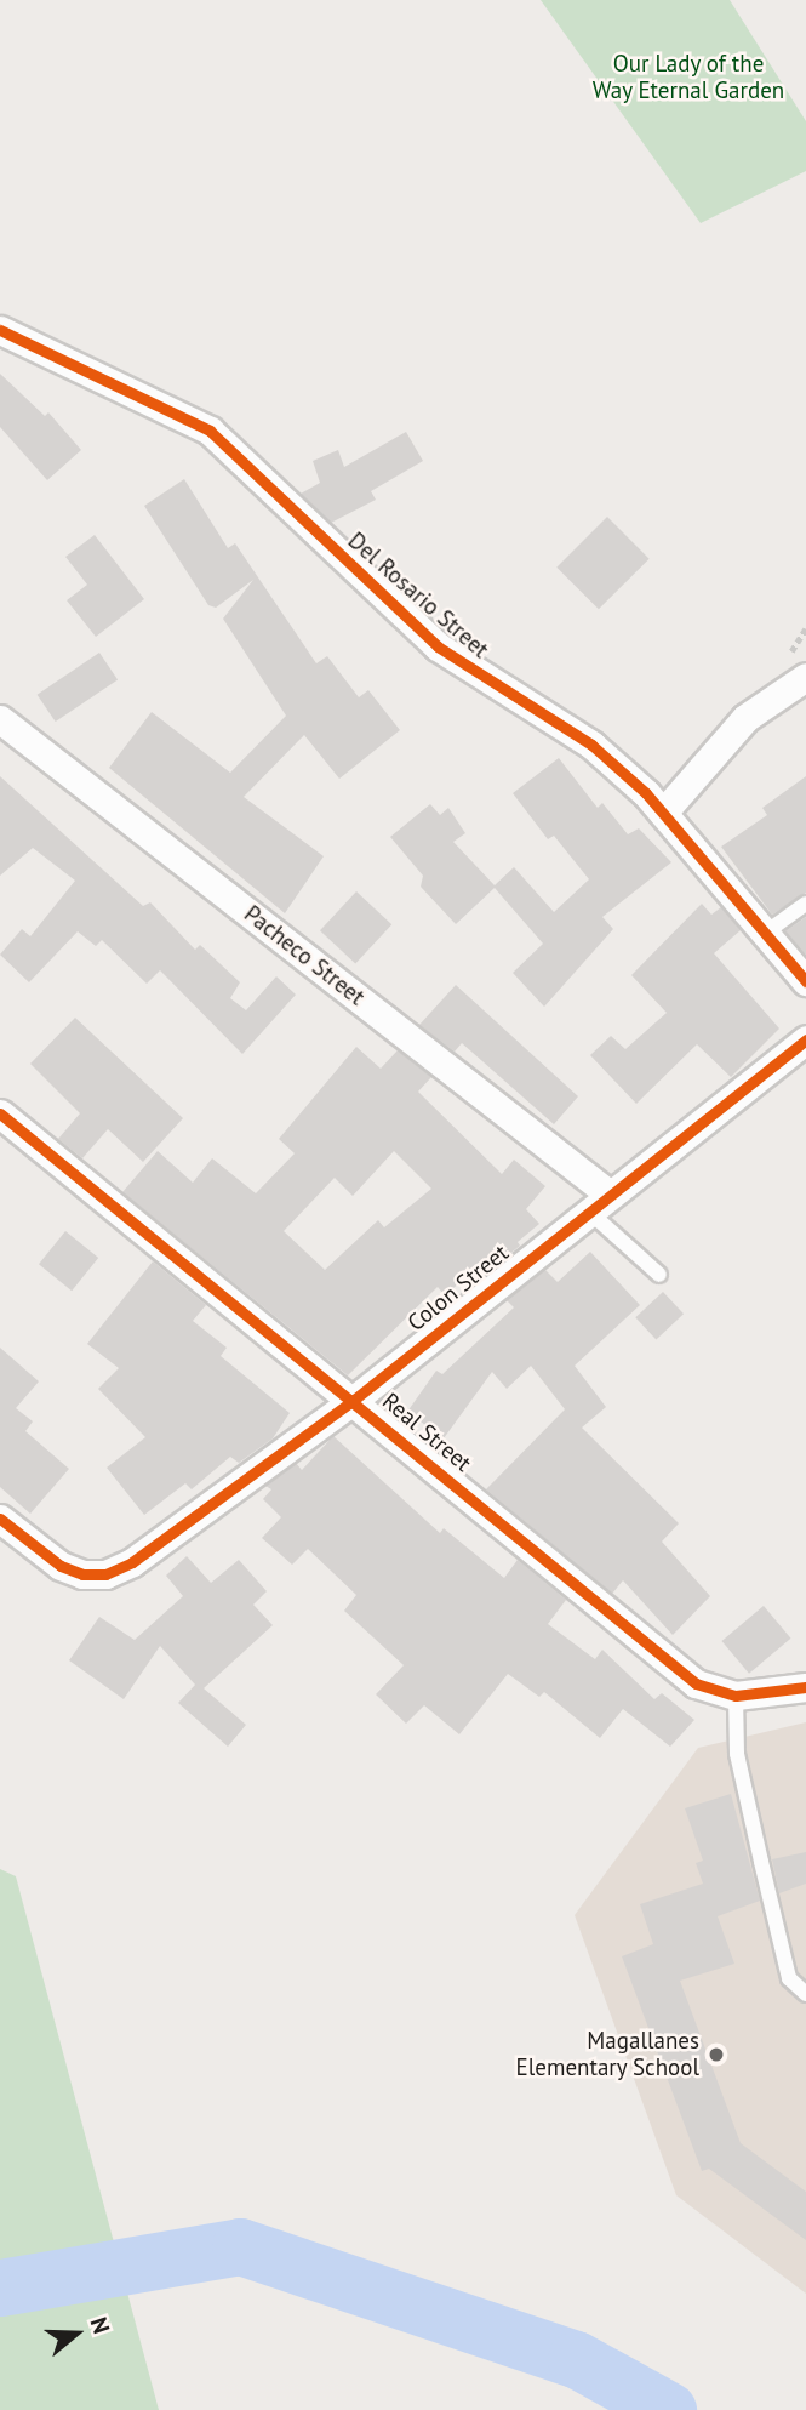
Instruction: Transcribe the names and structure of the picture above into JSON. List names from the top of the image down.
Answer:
{
  "streets": {
    "street": [
      "Del Rosario Street",
      "Pacheco Street",
      "Colon Street",
      "Real Street"
    ]
  },
  "crossings": [
    ["Pacheco Street", "Colon Street"],
    ["Colon Street", "Real Street"]
  ],
  "parks": ["Our Lady of the Way Eternal Garden"],
  "places": ["Magallanes Elementary School"],
  "north": "right"
}
